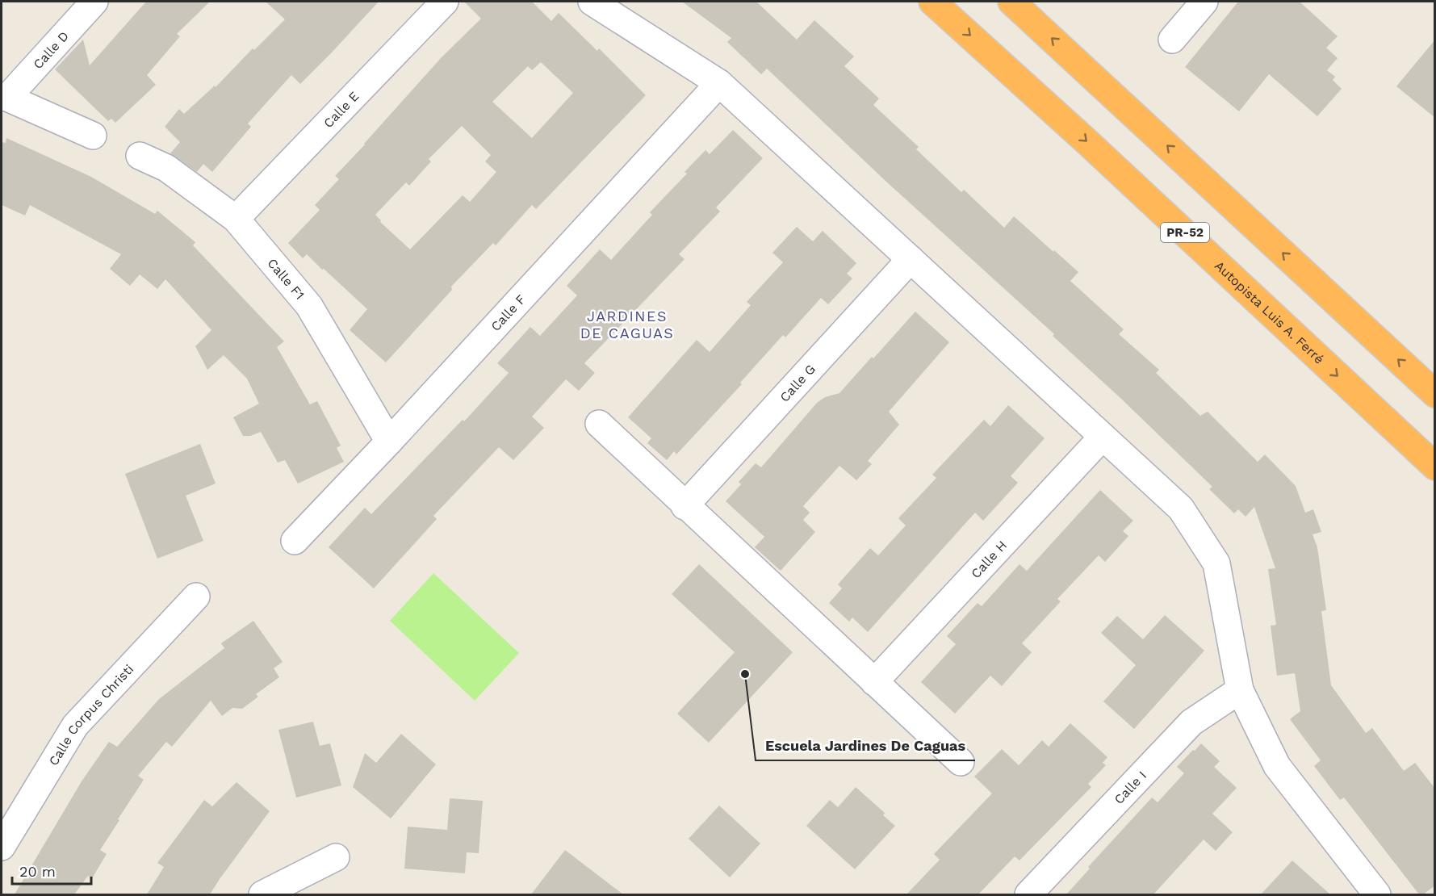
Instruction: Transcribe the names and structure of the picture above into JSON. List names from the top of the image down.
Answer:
{
  "streets": {
    "highway": ["PR-52", "Autopista Luis A. Ferré"],
    "street": [
      "Calle D",
      "Calle E",
      "Calle F1",
      "Calle F",
      "Calle G",
      "Calle H",
      "Calle Corpus Christi",
      "Calle I"
    ]
  },
  "crossings": [
    ["Calle E", "Calle F1"],
    ["Calle F1", "Calle F"]
  ],
  "districts": ["JARDINES DE CAGUAS"],
  "places": ["Escuela Jardines De Caguas"],
  "scale_bar": "20 m"
}
